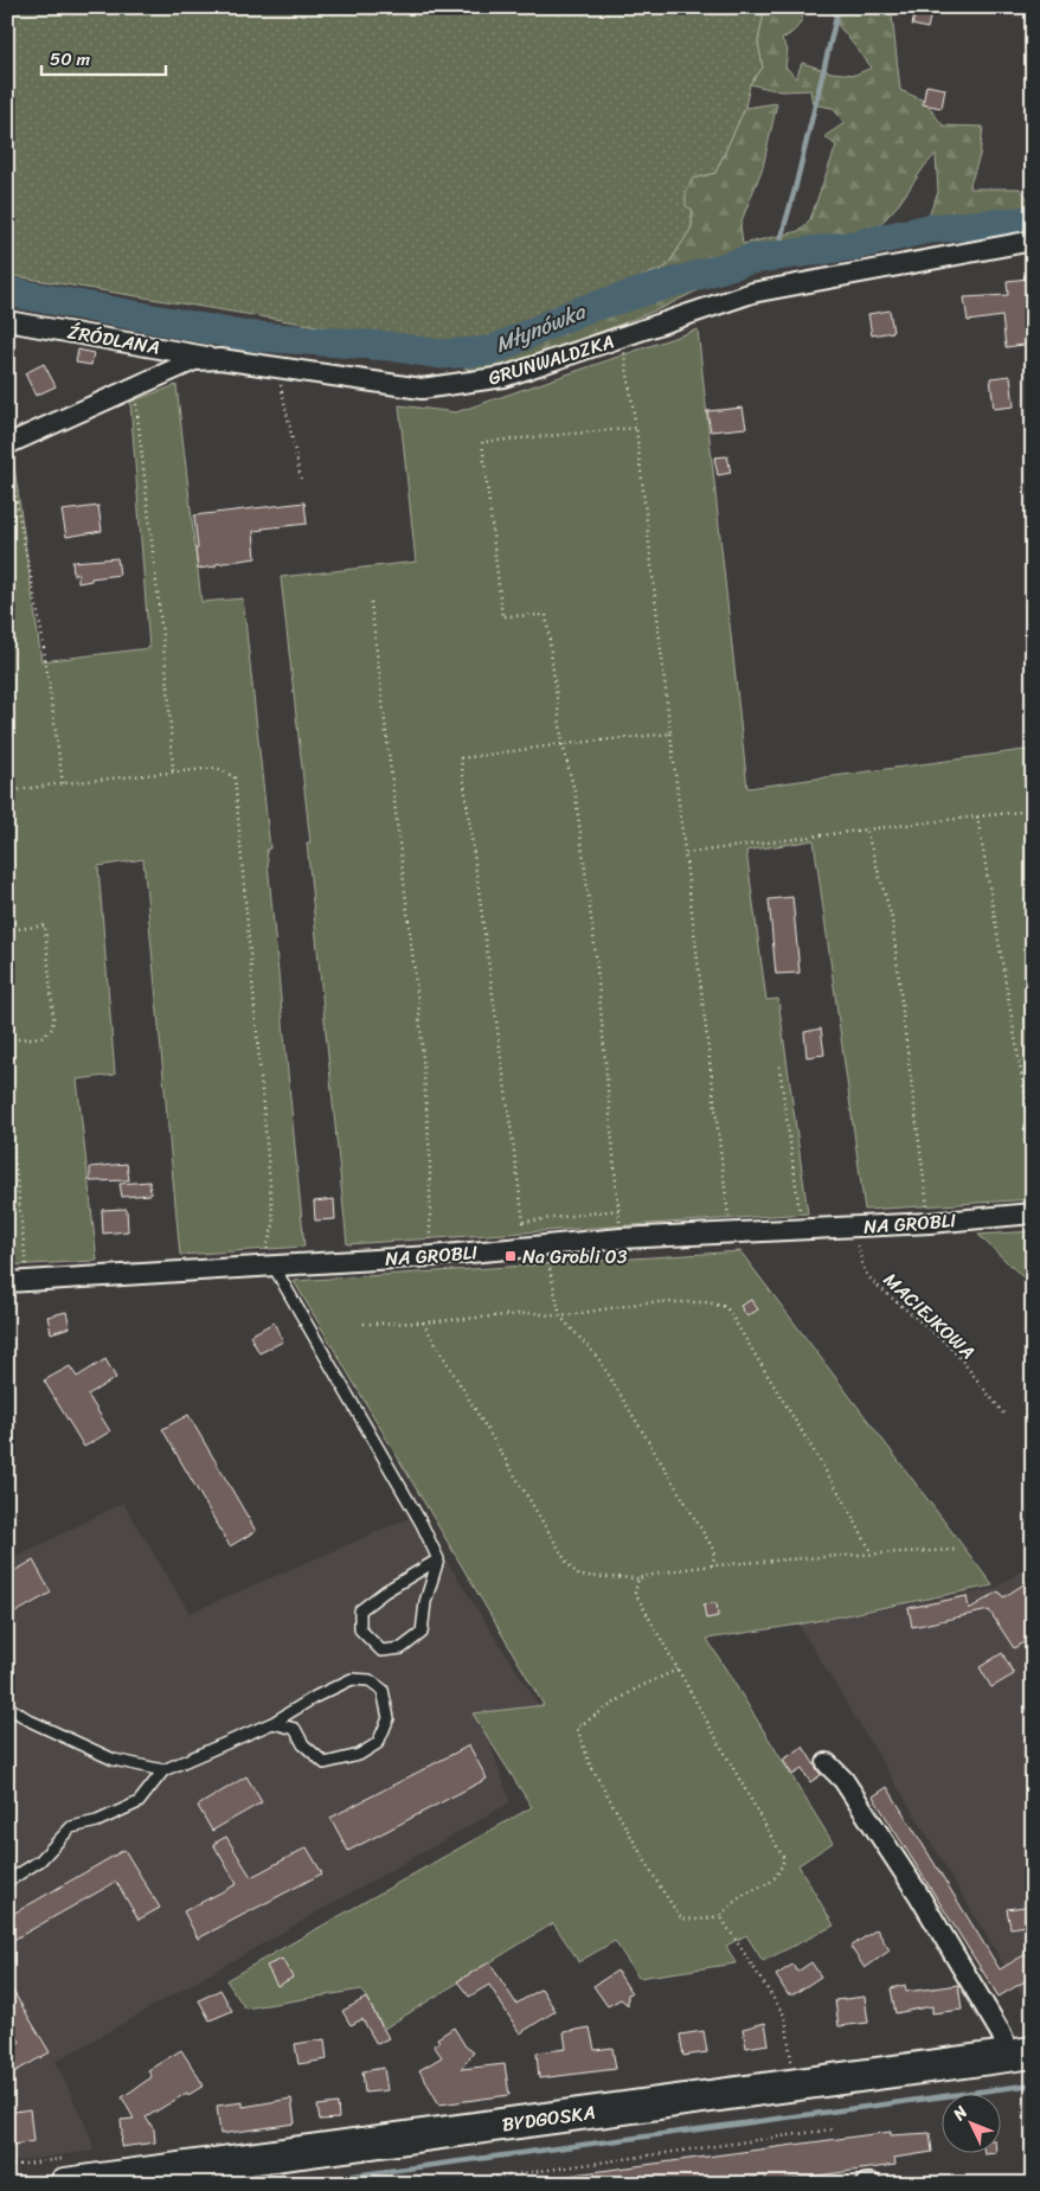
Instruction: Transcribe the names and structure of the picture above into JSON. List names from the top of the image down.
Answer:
{
  "streets": {
    "main road": ["BYDGOSKA"],
    "street": ["ŹRÓDLANA", "GRUNWALDZKA", "NA GROBLI"],
    "path": ["MACIEJKOWA"]
  },
  "crossings": [
    ["ŹRÓDLANA", "GRUNWALDZKA"],
    ["NA GROBLI", "MACIEJKOWA"]
  ],
  "water": ["Młynówka"],
  "places": {
    "transit": ["Na Grobli 03"]
  },
  "scale_bar": "50 m",
  "north": "top left"
}
